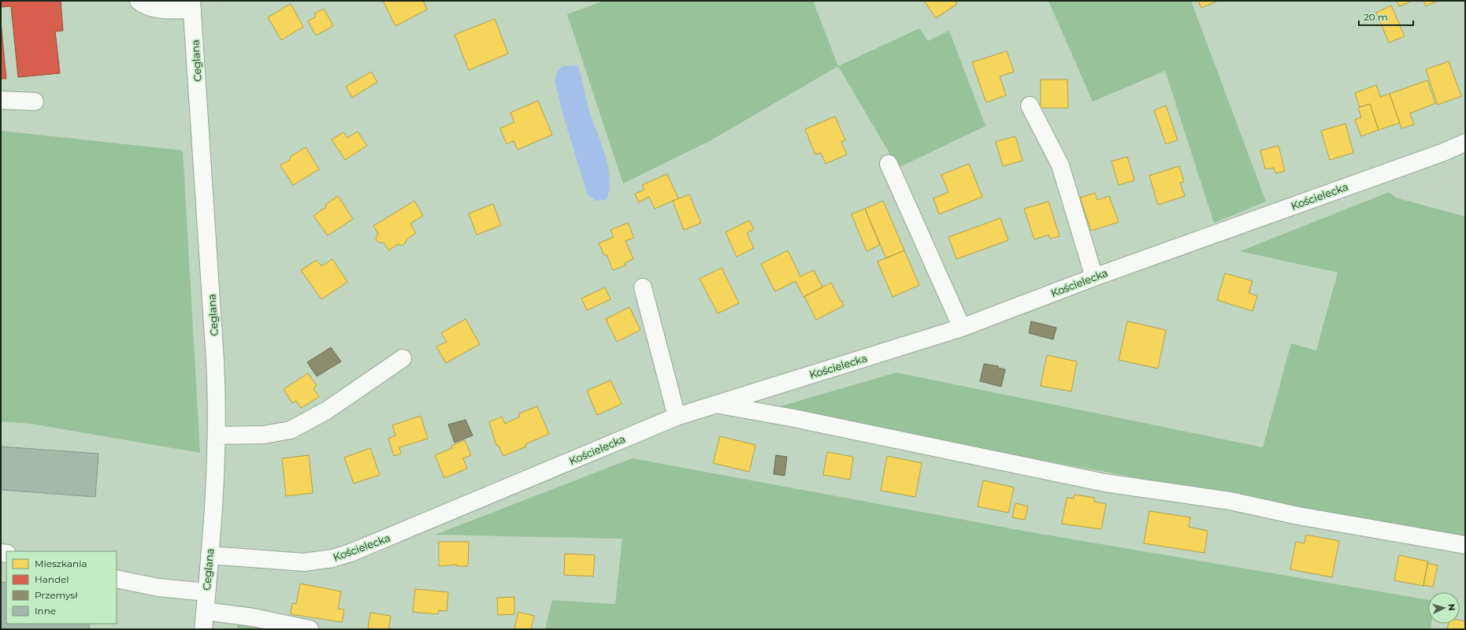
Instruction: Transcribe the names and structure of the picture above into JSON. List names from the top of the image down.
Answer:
{
  "streets": {
    "street": ["Ceglana", "Kościelecka"]
  },
  "crossings": [
    ["Ceglana", "Kościelecka"]
  ],
  "legend": [
    "Mieszkania",
    "Handel",
    "Przemysł",
    "Inne"
  ],
  "scale_bar": "20 m",
  "north": "right"
}
